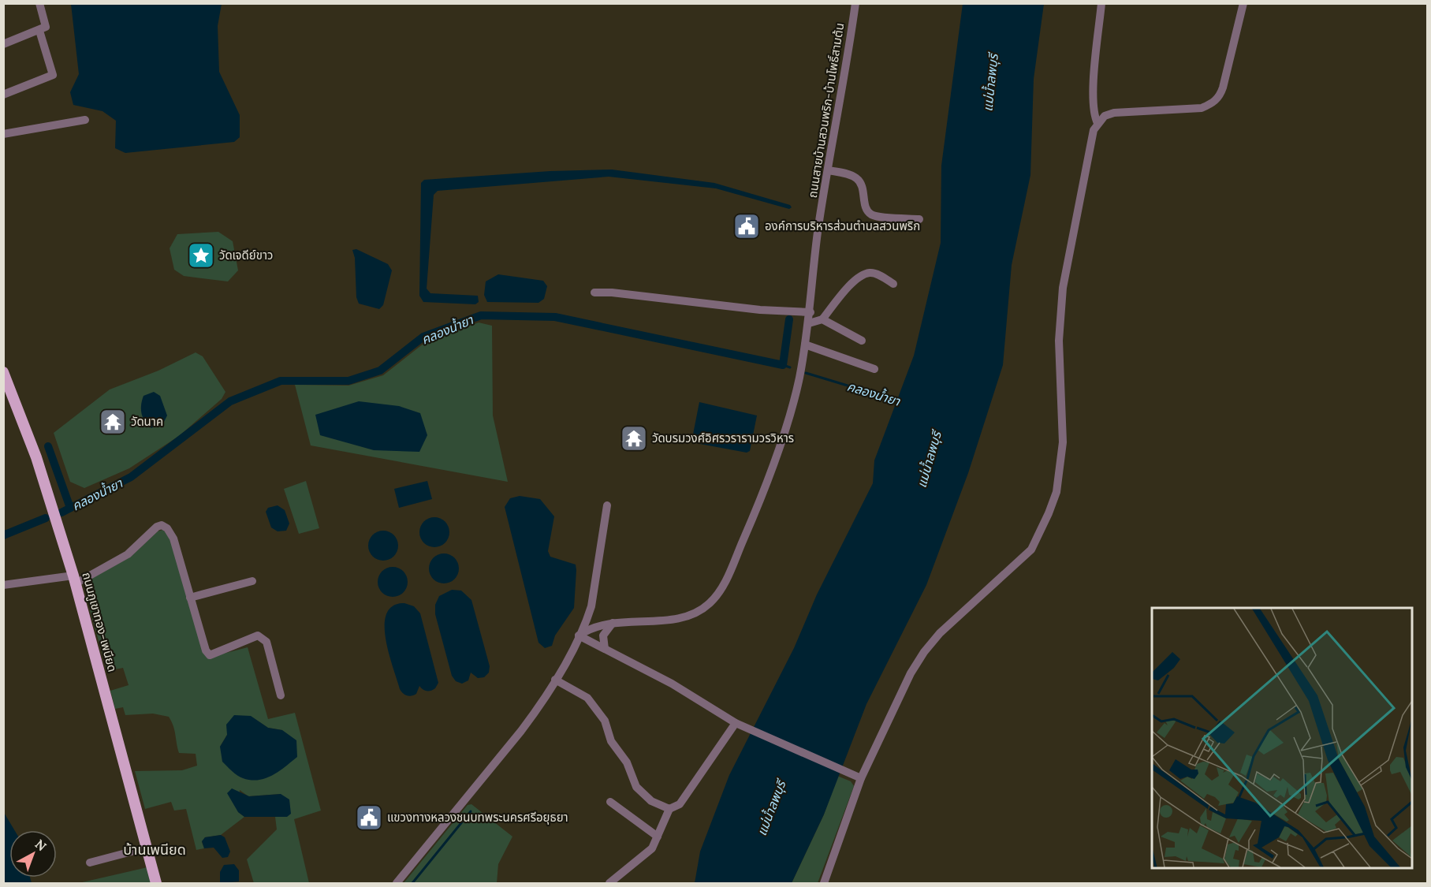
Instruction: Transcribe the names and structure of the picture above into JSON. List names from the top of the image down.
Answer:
{
  "streets": {
    "main road": ["ถนนภูเขาทอง-เพนียด"],
    "street": ["ถนนสายบ้านสวนพริก-บ้านโพธิ์สามต้น"]
  },
  "districts": ["บ้านเพนียด"],
  "water": ["แม่น้ำลพบุรี", "คลองน้ำยา"],
  "places": {
    "public building": ["องค์การบริหารส่วนตำบลสวนพริก", "แขวงทางหลวงชนบทพระนครศรีอยุธยา"],
    "place": ["วัดเจดีย์ขาว"],
    "temple": ["วัดนาค", "วัดบรมวงศ์อิศรวรารามวรวิหาร"]
  },
  "north": "top right"
}
